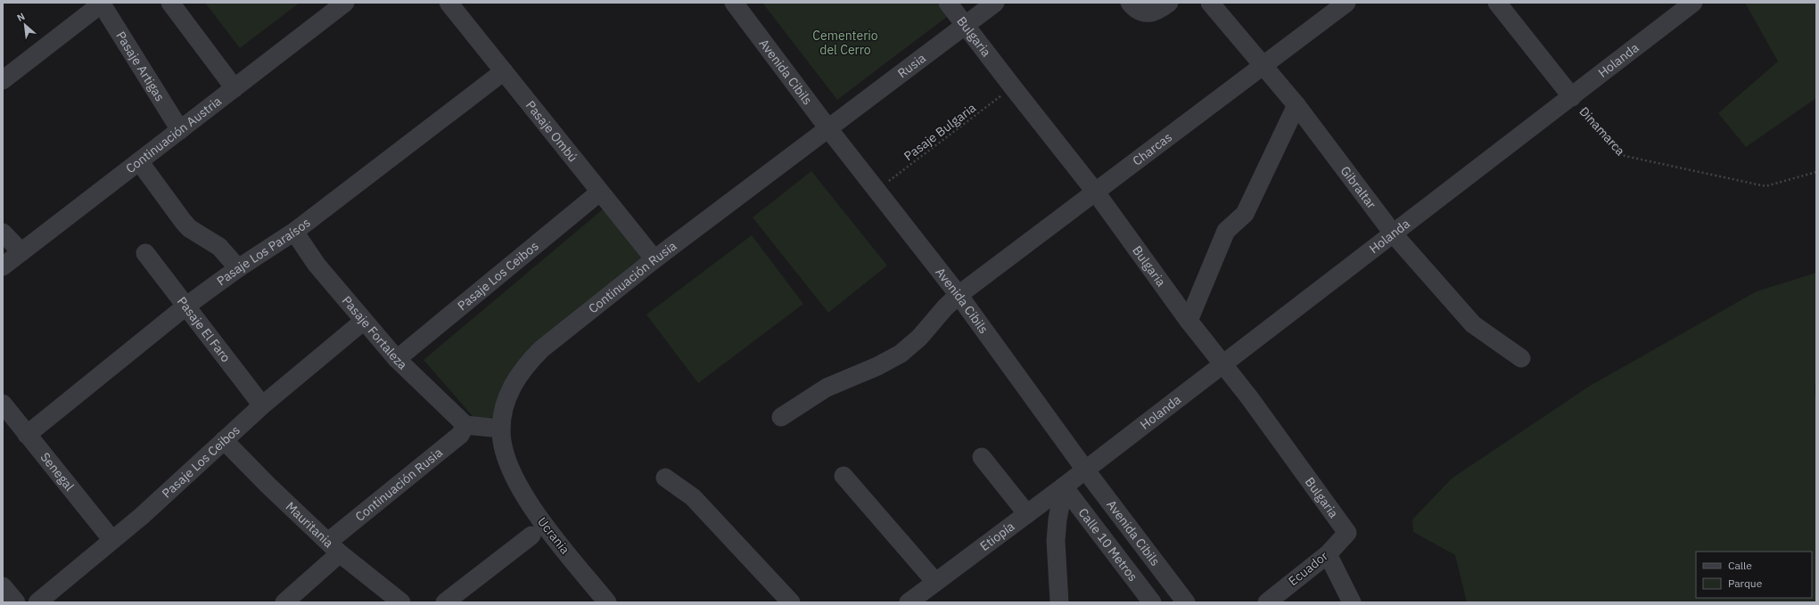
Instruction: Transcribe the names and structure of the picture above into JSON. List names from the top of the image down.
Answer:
{
  "streets": {
    "street": [
      "Bulgaria",
      "Holanda",
      "Rusia",
      "Pasaje Artigas",
      "Avenida Cibils",
      "Dinamarca",
      "Pasaje Ombú",
      "Continuación Austria",
      "Charcas",
      "Gibraltar",
      "Pasaje Los Paraísos",
      "Pasaje Los Ceibos",
      "Continuación Rusia",
      "Pasaje El Faro",
      "Pasaje Fortaleza",
      "Senegal",
      "Mauritania",
      "Ucrania",
      "Etiopía",
      "Calle 10 Metros",
      "Ecuador"
    ],
    "path": ["Pasaje Bulgaria"]
  },
  "crossings": [
    ["Bulgaria", "Holanda"],
    ["Bulgaria", "Rusia"],
    ["Bulgaria", "Pasaje Bulgaria"],
    ["Bulgaria", "Charcas"],
    ["Bulgaria", "Ecuador"],
    ["Holanda", "Avenida Cibils"],
    ["Holanda", "Dinamarca"],
    ["Holanda", "Gibraltar"],
    ["Holanda", "Etiopía"],
    ["Rusia", "Avenida Cibils"],
    ["Rusia", "Continuación Rusia"],
    ["Pasaje Artigas", "Continuación Austria"],
    ["Avenida Cibils", "Pasaje Bulgaria"],
    ["Avenida Cibils", "Charcas"],
    ["Avenida Cibils", "Continuación Rusia"],
    ["Avenida Cibils", "Etiopía"],
    ["Pasaje Ombú", "Pasaje Los Paraísos"],
    ["Pasaje Ombú", "Pasaje Los Ceibos"],
    ["Pasaje Ombú", "Continuación Rusia"],
    ["Charcas", "Gibraltar"],
    ["Pasaje Los Paraísos", "Pasaje El Faro"],
    ["Pasaje Los Paraísos", "Pasaje Fortaleza"],
    ["Pasaje Los Paraísos", "Senegal"],
    ["Pasaje Los Ceibos", "Pasaje El Faro"],
    ["Pasaje Los Ceibos", "Pasaje Fortaleza"],
    ["Pasaje Los Ceibos", "Senegal"],
    ["Pasaje Los Ceibos", "Mauritania"],
    ["Continuación Rusia", "Pasaje Fortaleza"],
    ["Continuación Rusia", "Mauritania"],
    ["Continuación Rusia", "Ucrania"],
    ["Etiopía", "Calle 10 Metros"]
  ],
  "parks": ["Cementerio del Cerro"],
  "legend": ["Calle", "Parque"],
  "north": "top left"
}
